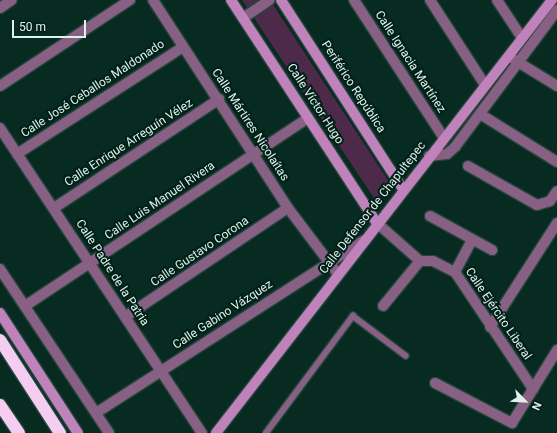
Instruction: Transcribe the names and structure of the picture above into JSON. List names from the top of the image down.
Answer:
{
  "streets": {
    "main road": ["Periférico República", "Calle Víctor Hugo", "Calle Defensor de Chapultepec"],
    "street": [
      "Calle Ignacia Martínez",
      "Calle José Ceballos Maldonado",
      "Calle Mártires Nicolaítas",
      "Calle Enrique Arreguín Vélez",
      "Calle Luis Manuel Rivera",
      "Calle Gustavo Corona",
      "Calle Padre de la Patria",
      "Calle Ejército Liberal",
      "Calle Gabino Vázquez"
    ]
  },
  "crossings": [
    ["Calle Ignacia Martínez", "Calle Defensor de Chapultepec"],
    ["Periférico República", "Calle Defensor de Chapultepec"],
    ["Calle José Ceballos Maldonado", "Calle Mártires Nicolaítas"],
    ["Calle José Ceballos Maldonado", "Calle Padre de la Patria"],
    ["Calle Víctor Hugo", "Calle Luis Manuel Rivera"],
    ["Calle Víctor Hugo", "Calle Defensor de Chapultepec"],
    ["Calle Mártires Nicolaítas", "Calle Enrique Arreguín Vélez"],
    ["Calle Mártires Nicolaítas", "Calle Luis Manuel Rivera"],
    ["Calle Mártires Nicolaítas", "Calle Defensor de Chapultepec"],
    ["Calle Mártires Nicolaítas", "Calle Gustavo Corona"],
    ["Calle Mártires Nicolaítas", "Calle Gabino Vázquez"],
    ["Calle Enrique Arreguín Vélez", "Calle Padre de la Patria"],
    ["Calle Luis Manuel Rivera", "Calle Padre de la Patria"],
    ["Calle Defensor de Chapultepec", "Calle Gabino Vázquez"],
    ["Calle Gustavo Corona", "Calle Padre de la Patria"],
    ["Calle Padre de la Patria", "Calle Gabino Vázquez"]
  ],
  "scale_bar": "50 m",
  "north": "bottom right"
}
